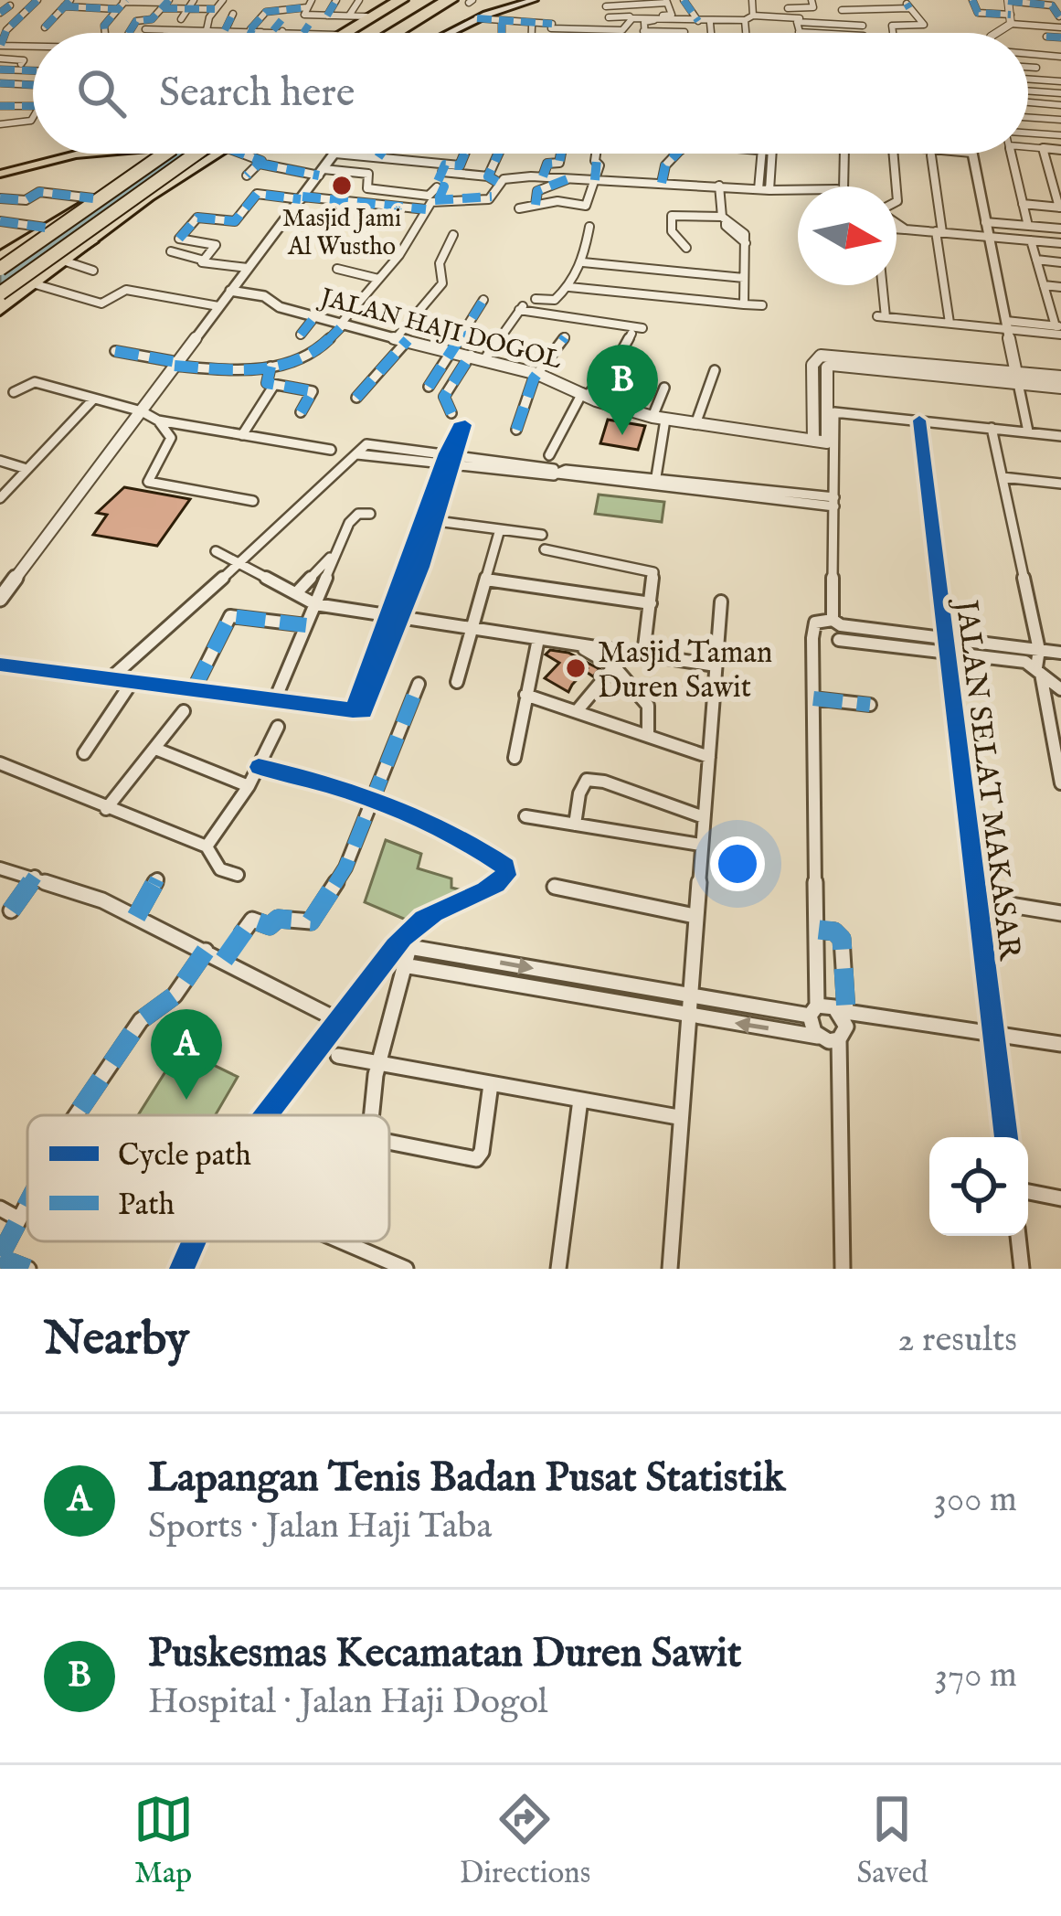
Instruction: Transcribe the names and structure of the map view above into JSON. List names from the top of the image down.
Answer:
{
  "streets": {
    "street": ["JALAN HAJI DOGOL", "JALAN SELAT MAKASAR"]
  },
  "places": ["Masjid Jami Al Wustho", "Masjid Taman Duren Sawit"],
  "legend": ["Cycle path", "Path"],
  "north": "right",
  "page": {
    "search": "Search here",
    "pins": ["B", "A"],
    "heading": ["Nearby", "2 results"],
    "list": [
      {
        "mark": "A",
        "name": "Lapangan Tenis Badan Pusat Statistik",
        "note": "Sports · Jalan Haji Taba",
        "value": "300 m"
      },
      {
        "mark": "B",
        "name": "Puskesmas Kecamatan Duren Sawit",
        "note": "Hospital · Jalan Haji Dogol",
        "value": "370 m"
      }
    ],
    "nav": ["Map", "Directions", "Saved"]
  }
}
